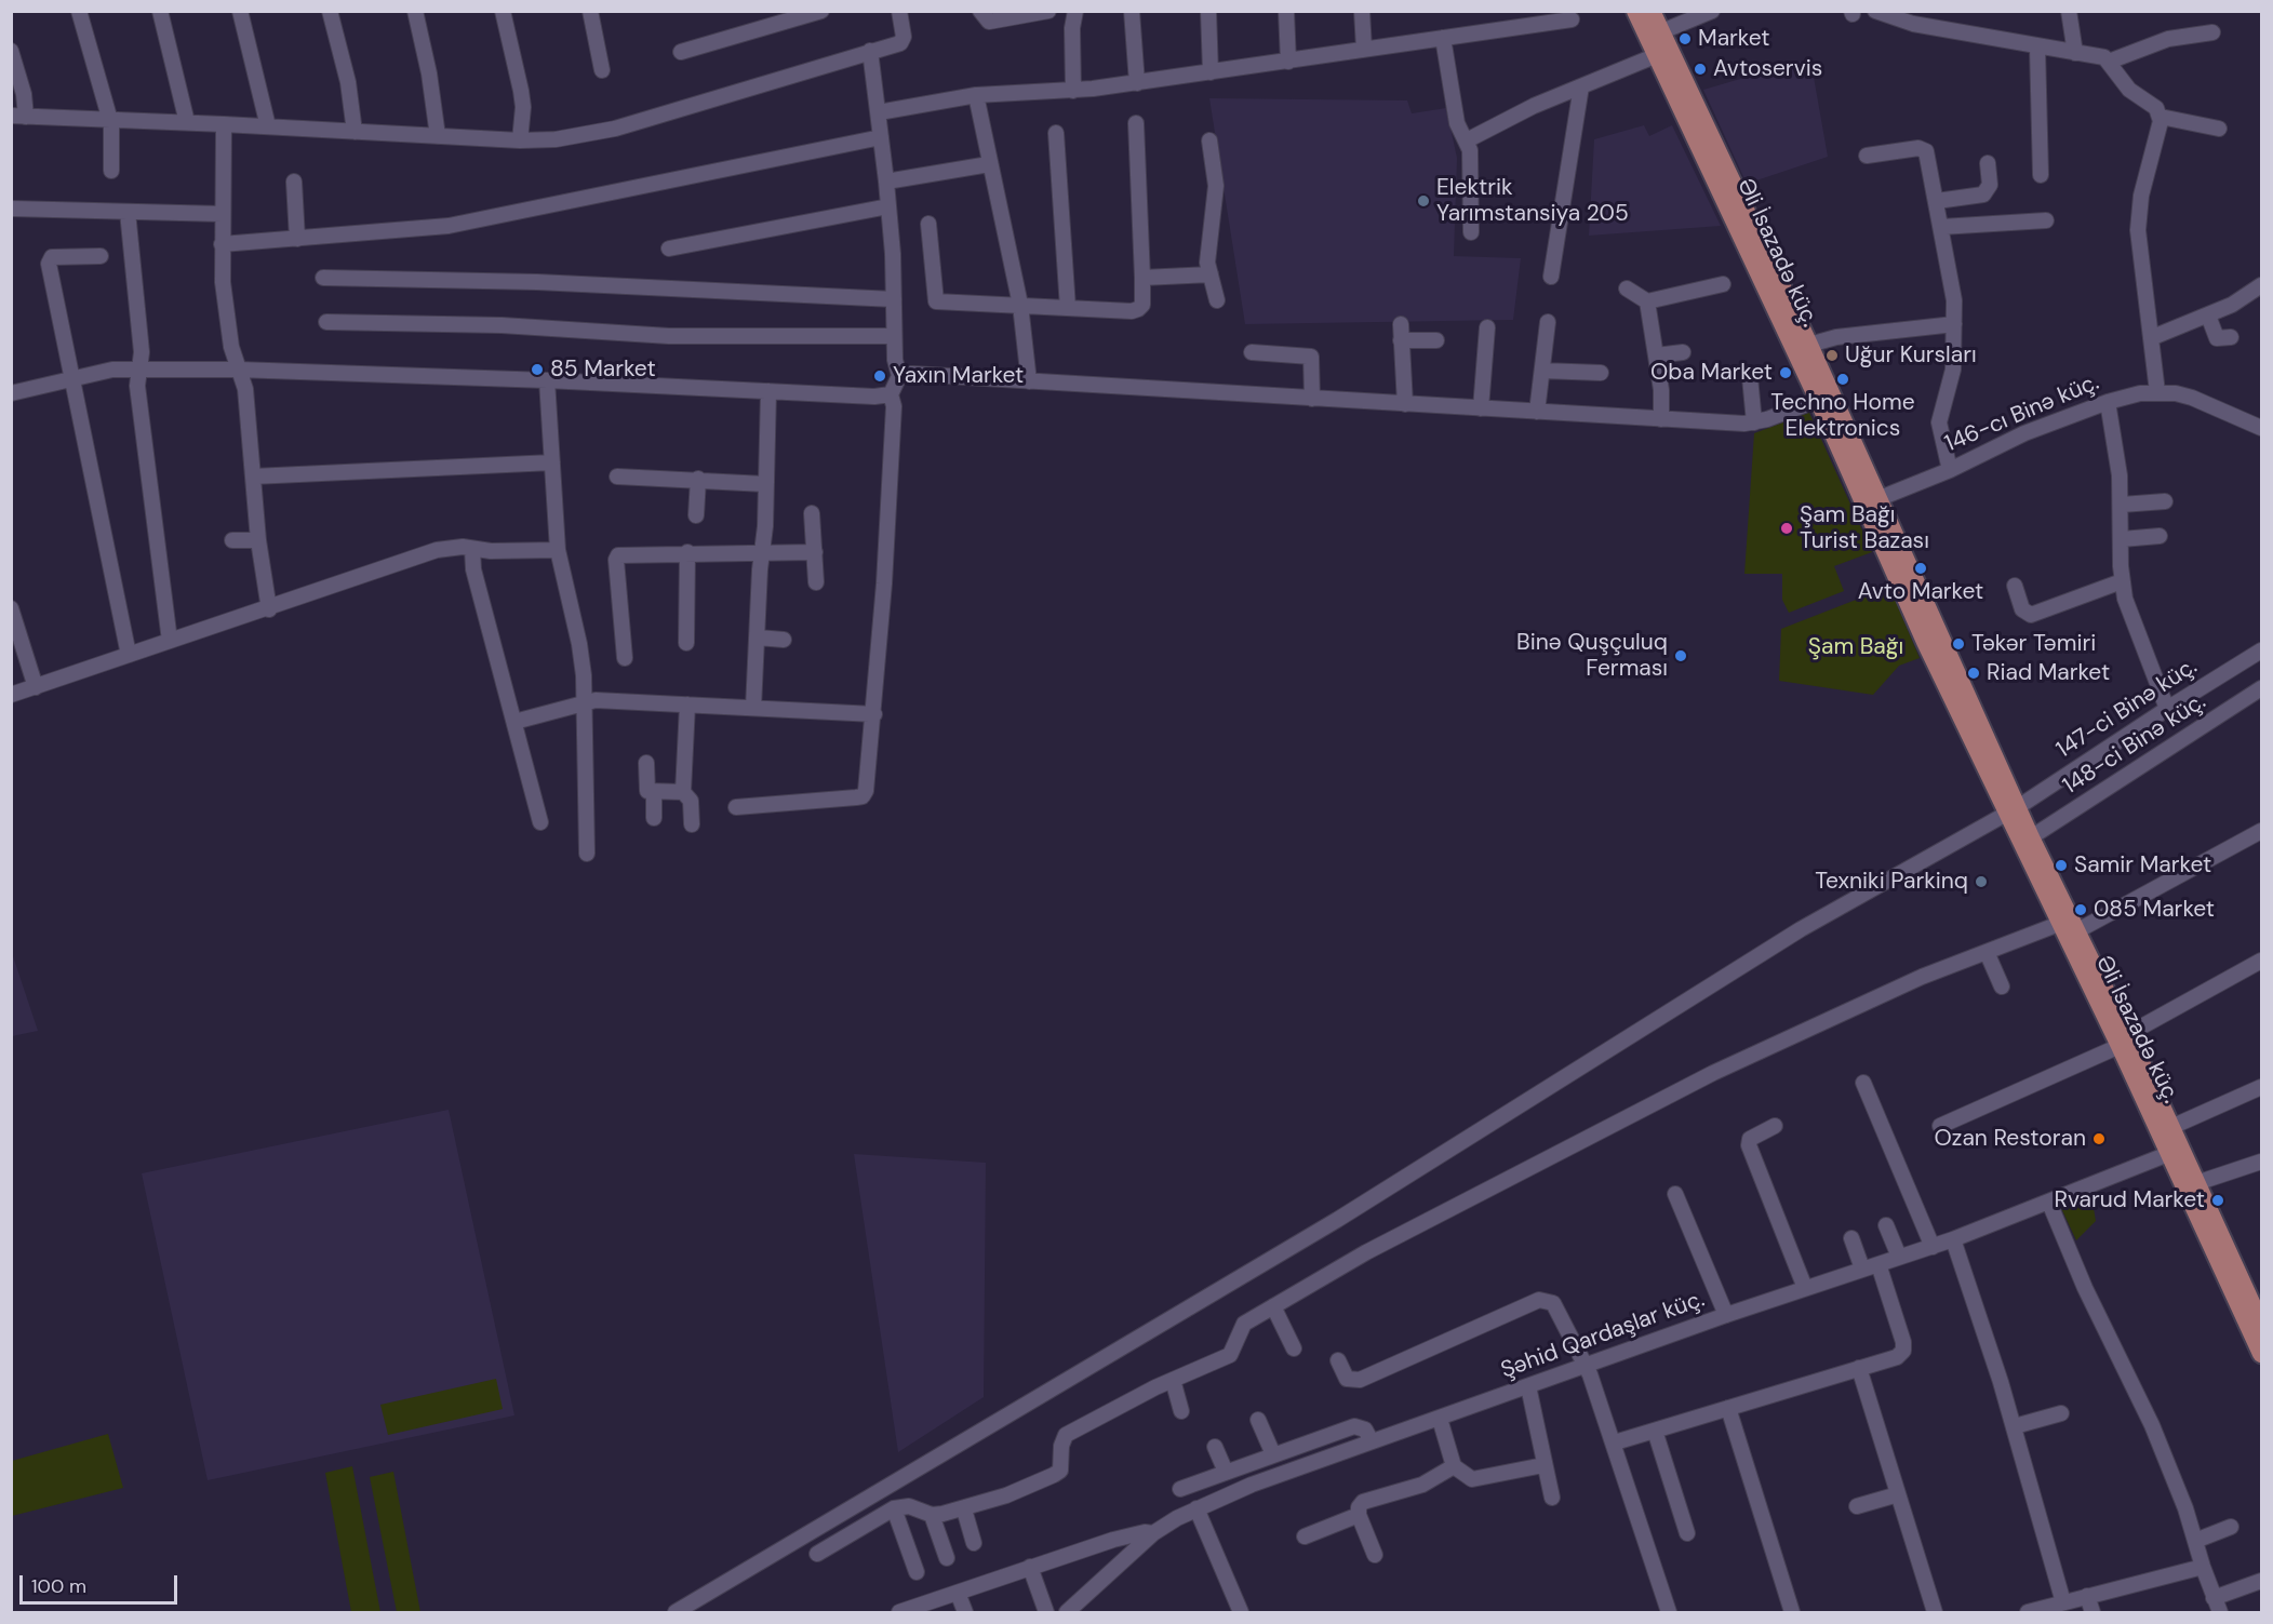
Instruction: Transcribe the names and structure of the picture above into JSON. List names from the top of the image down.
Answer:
{
  "streets": {
    "main road": ["Əli İsazadə küç."],
    "street": [
      "146-cı Binə küç.",
      "147-ci Binə küç.",
      "148-ci Binə küç.",
      "Şəhid Qardaşlar küç."
    ]
  },
  "crossings": [
    ["Əli İsazadə küç.", "146-cı Binə küç."],
    ["Əli İsazadə küç.", "147-ci Binə küç."],
    ["Əli İsazadə küç.", "148-ci Binə küç."],
    ["Əli İsazadə küç.", "Şəhid Qardaşlar küç."]
  ],
  "parks": ["Şam Bağı"],
  "places": [
    "Market",
    "Avtoservis",
    "Elektrik Yarımstansiya 205",
    "Uğur Kursları",
    "85 Market",
    "Oba Market",
    "Yaxın Market",
    "Techno Home Elektronics",
    "Şam Bağı Turist Bazası",
    "Avto Market",
    "Təkər Təmiri",
    "Binə Quşçuluq Ferması",
    "Riad Market",
    "Samir Market",
    "Texniki Parkinq",
    "085 Market",
    "Ozan Restoran",
    "Rvarud Market"
  ],
  "scale_bar": "100 m"
}
